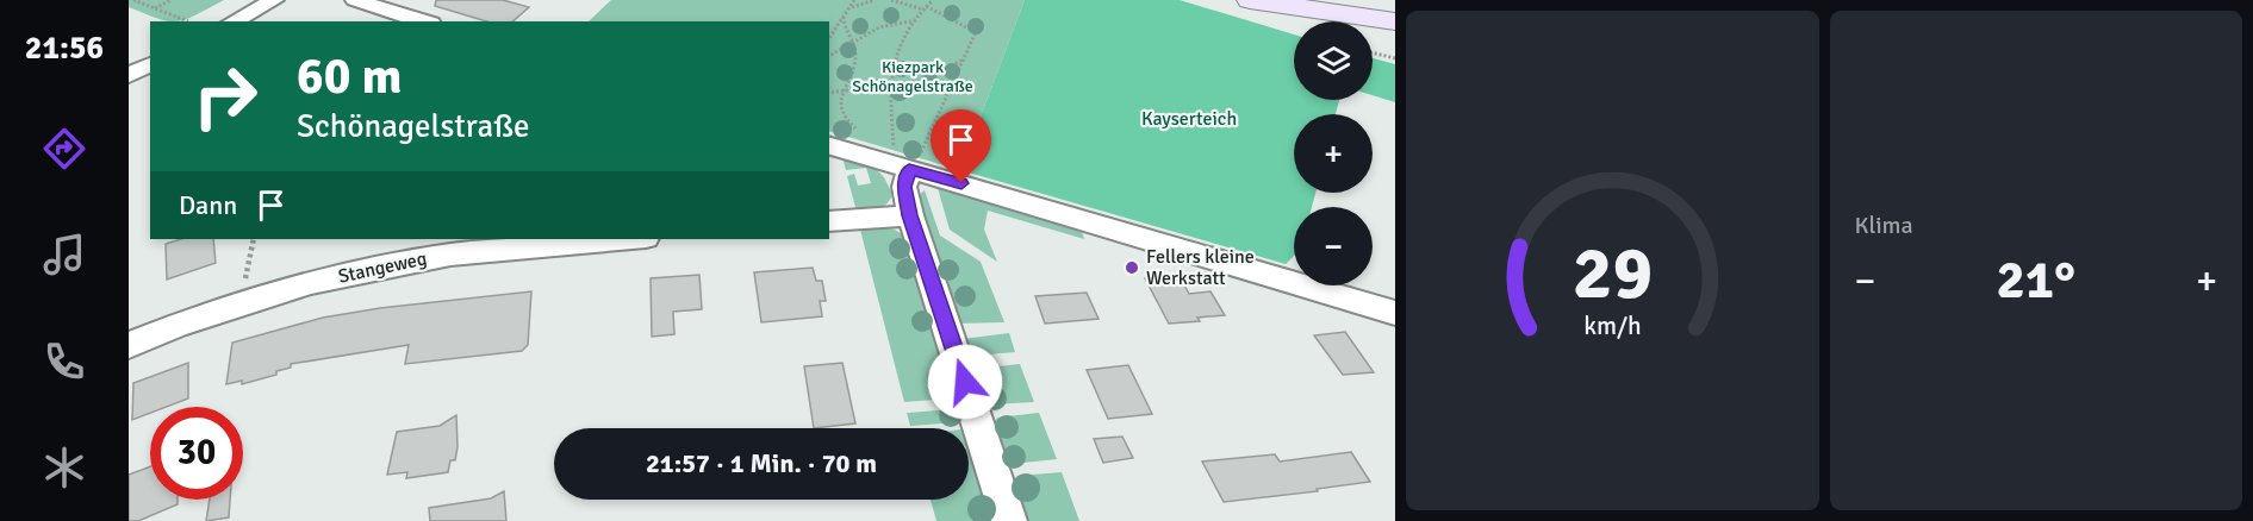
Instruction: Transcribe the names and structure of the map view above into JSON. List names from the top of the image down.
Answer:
{
  "streets": {
    "street": ["Stangeweg"]
  },
  "parks": ["Kiezpark Schönagelstraße", "Kayserteich"],
  "places": ["Fellers kleine Werkstatt"],
  "page": {
    "tabs": "21:56",
    "tile": "Klima",
    "map_buttons": ["+", "−"],
    "turn": ["60 m", "Schönagelstraße"],
    "then": "Dann",
    "heat": ["−", "21°", "+"],
    "limit": "30",
    "trip": "21:57 · 1 Min. · 70 m",
    "gauge": ["29", "km/h"]
  }
}
